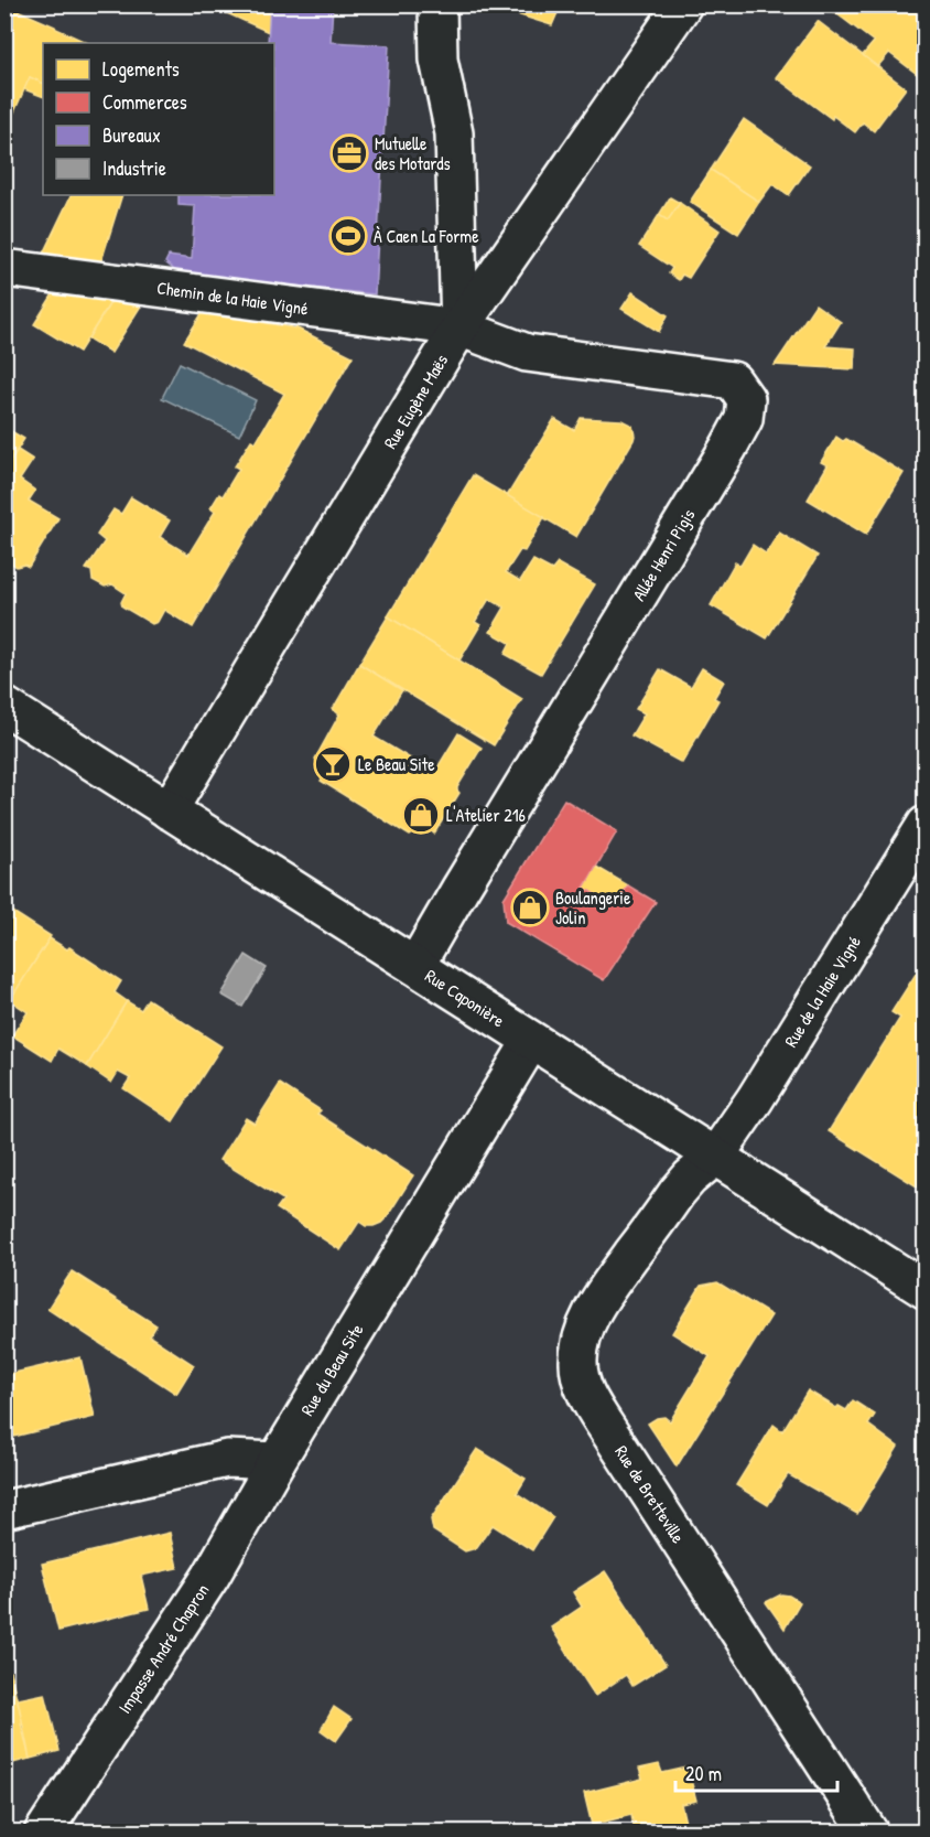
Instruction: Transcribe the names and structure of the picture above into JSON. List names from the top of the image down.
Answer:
{
  "streets": {
    "street": [
      "Chemin de la Haie Vigné",
      "Rue Eugène Maës",
      "Allée Henri Pigis",
      "Rue de la Haie Vigné",
      "Rue Caponière",
      "Rue du Beau Site",
      "Rue de Bretteville",
      "Impasse André Chapron"
    ]
  },
  "crossings": [
    ["Chemin de la Haie Vigné", "Rue Eugène Maës"],
    ["Chemin de la Haie Vigné", "Allée Henri Pigis"],
    ["Rue Eugène Maës", "Allée Henri Pigis"],
    ["Rue Eugène Maës", "Rue Caponière"],
    ["Allée Henri Pigis", "Rue Caponière"],
    ["Rue de la Haie Vigné", "Rue Caponière"],
    ["Rue de la Haie Vigné", "Rue de Bretteville"],
    ["Rue Caponière", "Rue du Beau Site"],
    ["Rue Caponière", "Rue de Bretteville"],
    ["Rue du Beau Site", "Impasse André Chapron"]
  ],
  "places": {
    "office": ["Mutuelle des Motards"],
    "sports": ["À Caen La Forme"],
    "bar": ["Le Beau Site"],
    "shop": ["L'Atelier 216", "Boulangerie Jolin"]
  },
  "legend": [
    "Logements",
    "Commerces",
    "Bureaux",
    "Industrie"
  ],
  "scale_bar": "20 m"
}
